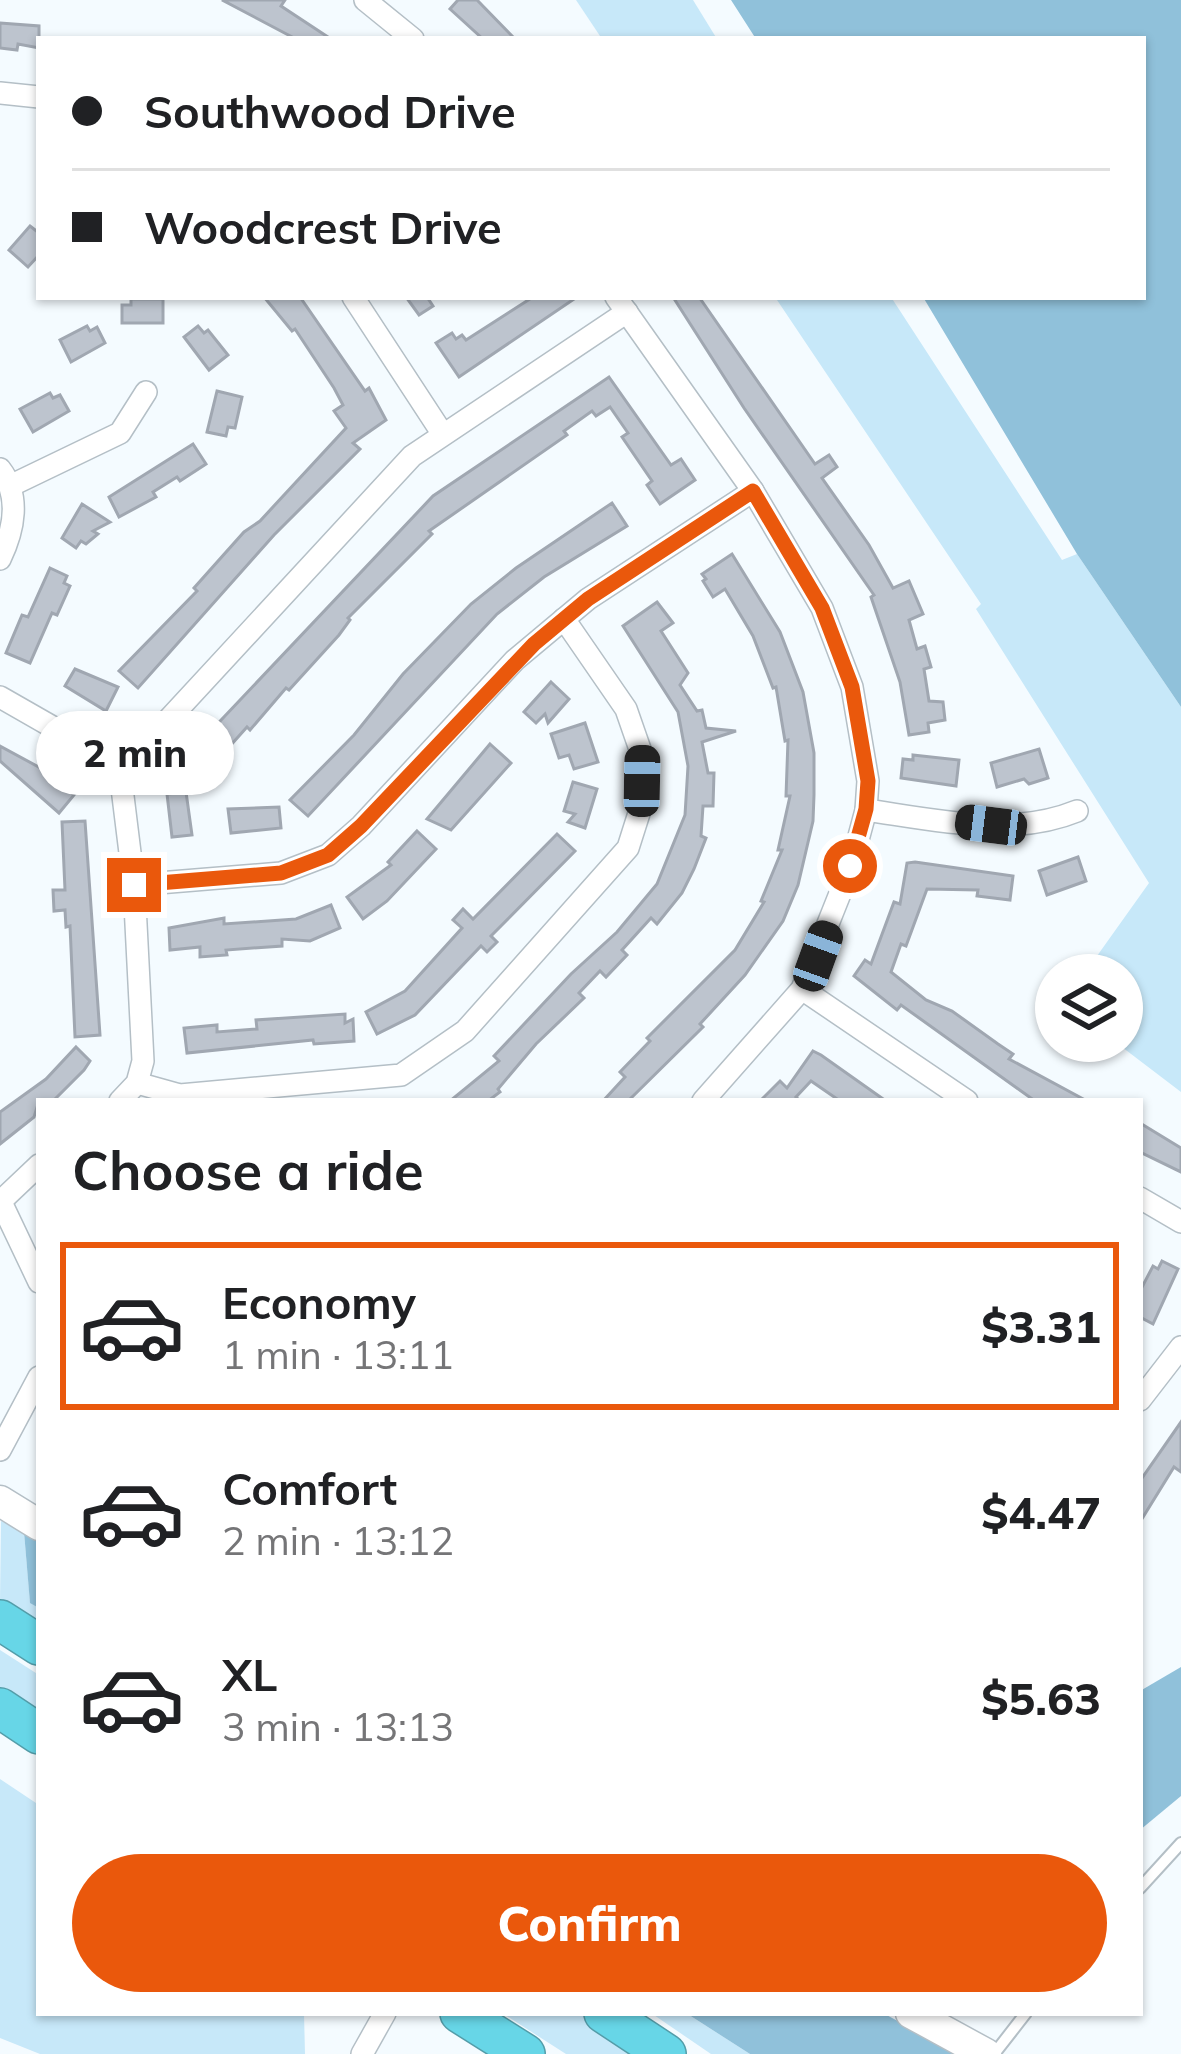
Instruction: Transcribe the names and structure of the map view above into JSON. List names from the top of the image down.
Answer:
{
  "page": {
    "banner": ["Southwood Drive", "Woodcrest Drive"],
    "bubble": "2 min",
    "heading": "Choose a ride",
    "list": [
      {
        "name": "Economy",
        "note": "1 min · 13:11",
        "value": "$3.31"
      },
      {
        "name": "Comfort",
        "note": "2 min · 13:12",
        "value": "$4.47"
      },
      {
        "name": "XL",
        "note": "3 min · 13:13",
        "value": "$5.63"
      }
    ],
    "buttons": "Confirm"
  }
}
